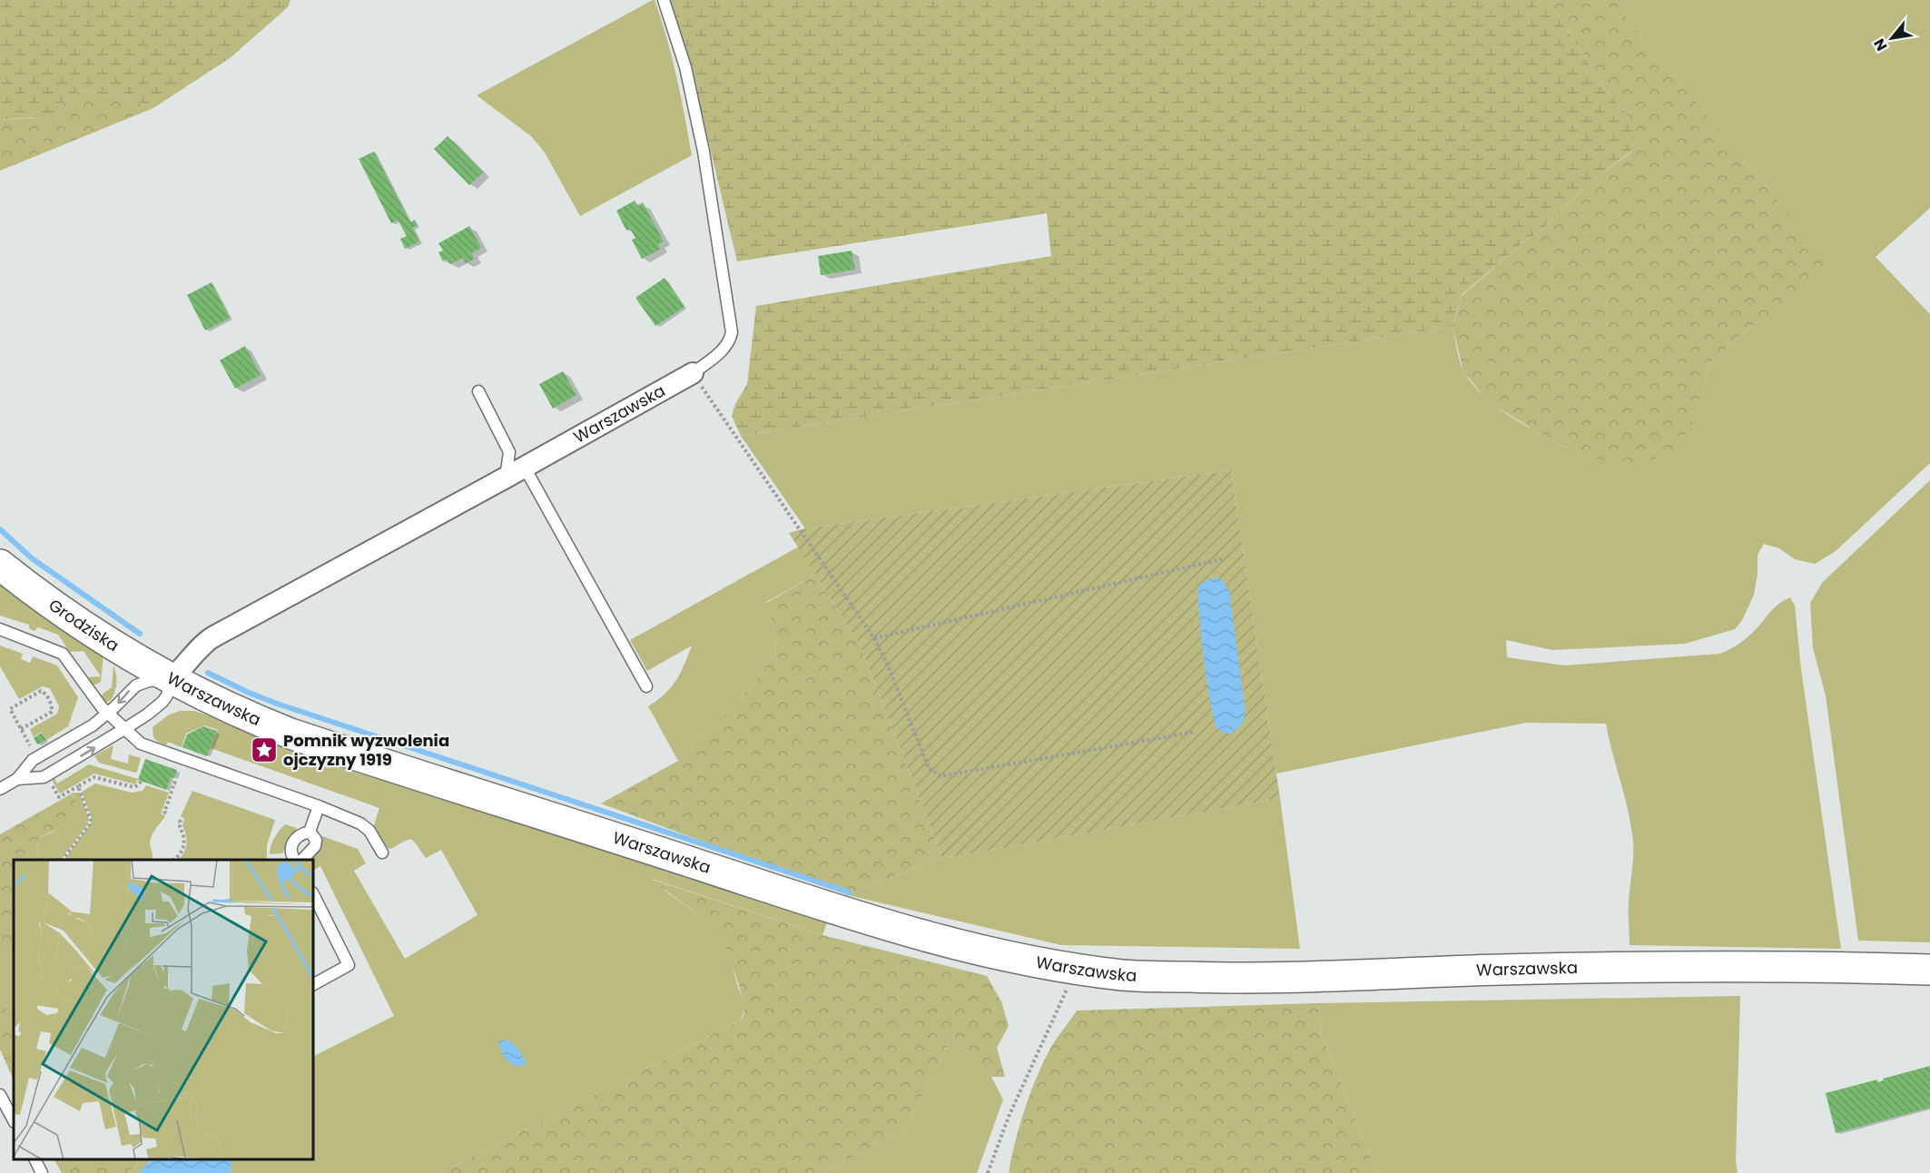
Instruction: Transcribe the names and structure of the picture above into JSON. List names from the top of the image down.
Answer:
{
  "streets": {
    "main road": ["Warszawska", "Grodziska"]
  },
  "crossings": [
    ["Warszawska", "Grodziska"]
  ],
  "places": {
    "place": ["Pomnik wyzwolenia ojczyzny 1919"]
  },
  "north": "bottom left"
}
